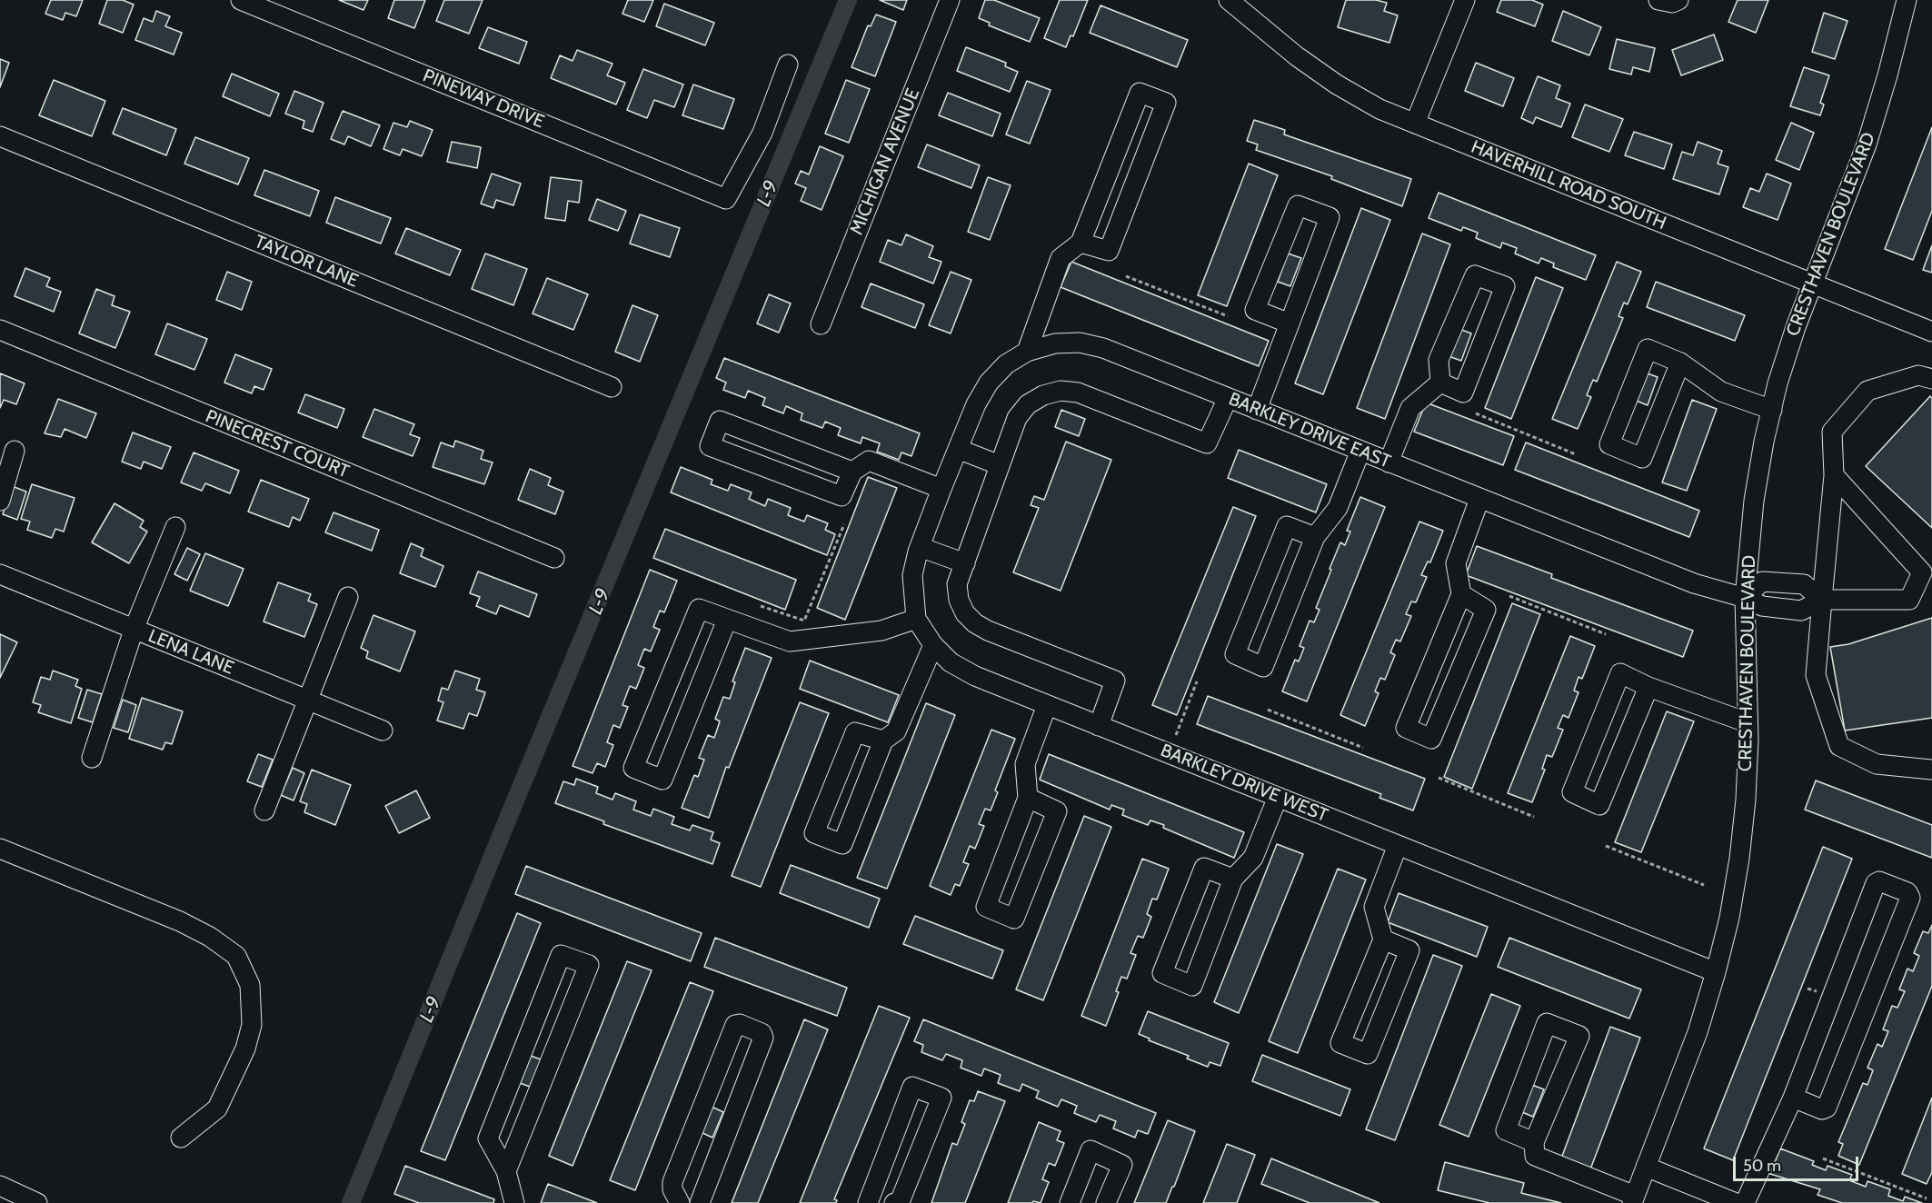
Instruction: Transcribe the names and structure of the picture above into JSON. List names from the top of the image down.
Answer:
{
  "streets": {
    "street": [
      "PINEWAY DRIVE",
      "MICHIGAN AVENUE",
      "HAVERHILL ROAD SOUTH",
      "CRESTHAVEN BOULEVARD",
      "TAYLOR LANE",
      "BARKLEY DRIVE EAST",
      "PINECREST COURT",
      "LENA LANE",
      "BARKLEY DRIVE WEST"
    ]
  },
  "crossings": [
    ["HAVERHILL ROAD SOUTH", "CRESTHAVEN BOULEVARD"],
    ["CRESTHAVEN BOULEVARD", "BARKLEY DRIVE EAST"],
    ["CRESTHAVEN BOULEVARD", "BARKLEY DRIVE WEST"],
    ["BARKLEY DRIVE EAST", "BARKLEY DRIVE WEST"]
  ],
  "water": ["L-9"],
  "scale_bar": "50 m"
}
